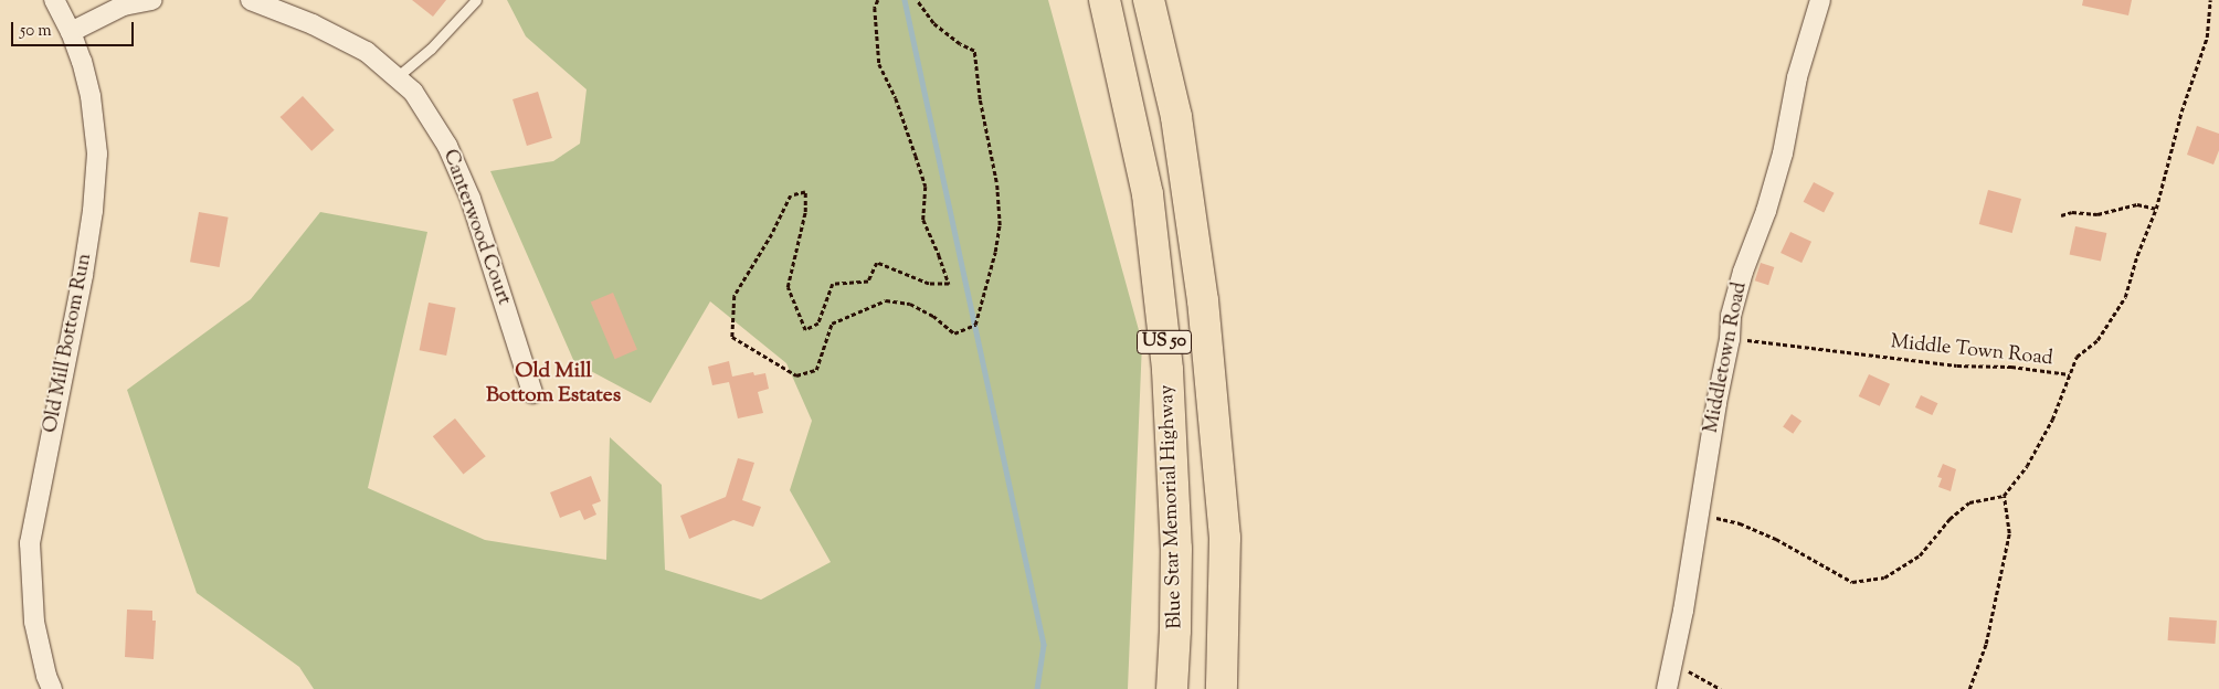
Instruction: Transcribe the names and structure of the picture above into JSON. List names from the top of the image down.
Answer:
{
  "streets": {
    "highway": ["US 50", "Blue Star Memorial Highway"],
    "street": ["Canterwood Court", "Old Mill Bottom Run", "Middletown Road"],
    "path": ["Middle Town Road"]
  },
  "crossings": [
    ["Middle Town Road", "Middletown Road"]
  ],
  "districts": ["Old Mill Bottom Estates"],
  "scale_bar": "50 m"
}
